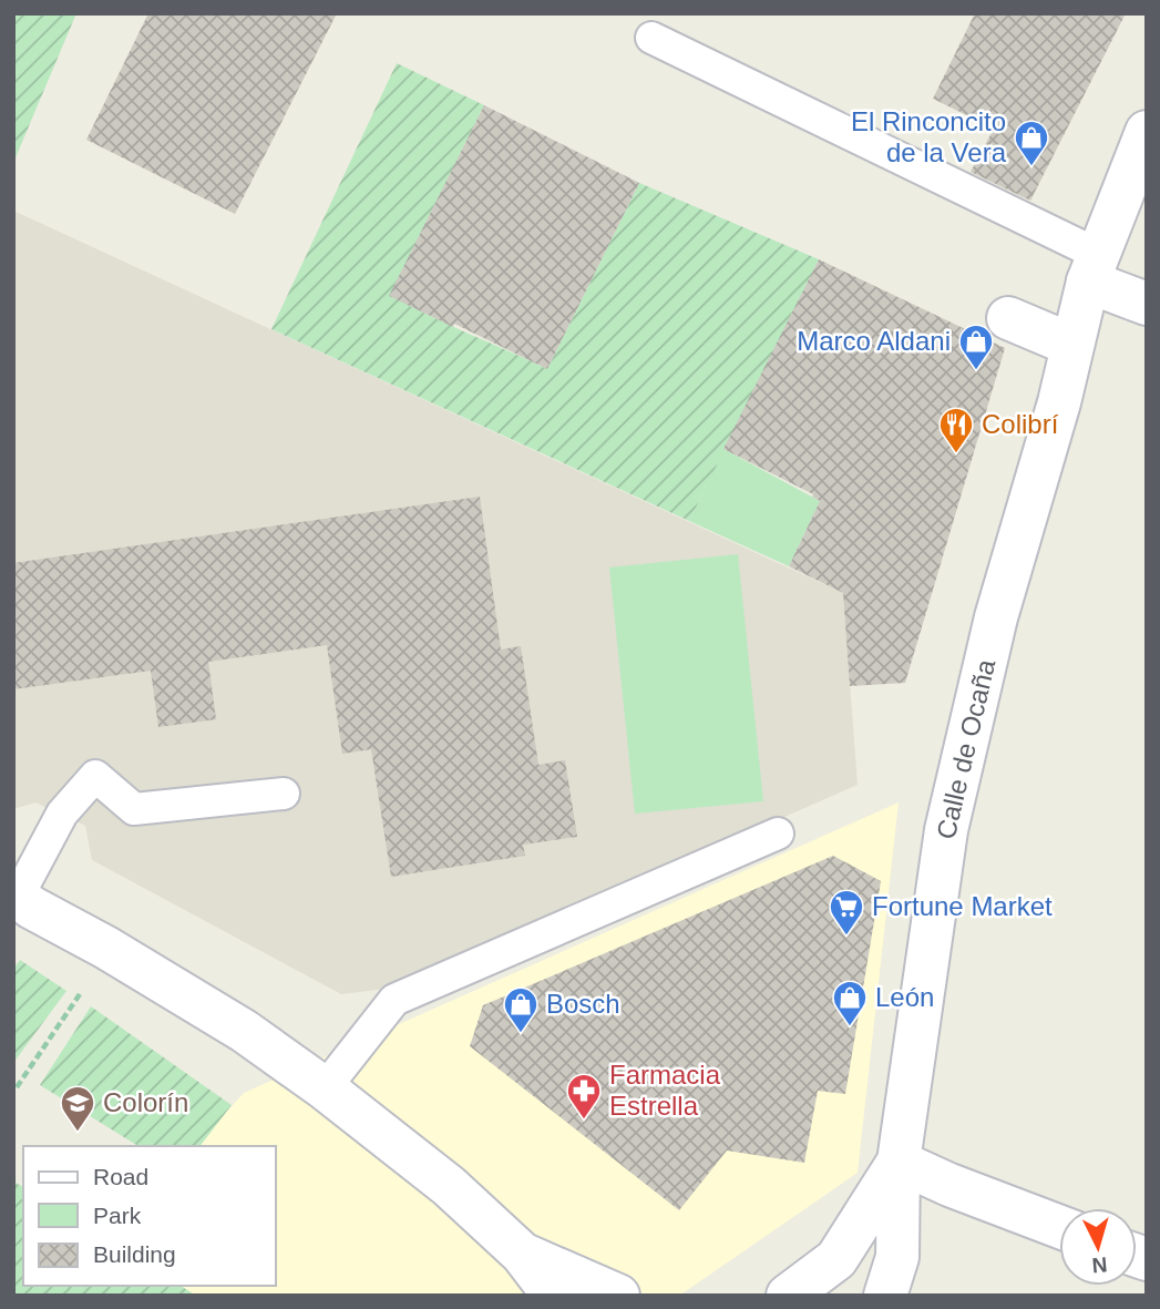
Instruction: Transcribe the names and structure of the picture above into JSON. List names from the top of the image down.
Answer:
{
  "streets": {
    "street": ["Calle de Ocaña"]
  },
  "places": {
    "shop": [
      "El Rinconcito de la Vera",
      "Marco Aldani",
      "León",
      "Bosch"
    ],
    "restaurant": ["Colibrí"],
    "supermarket": ["Fortune Market"],
    "pharmacy": ["Farmacia Estrella"],
    "school or university": ["Colorín"]
  },
  "legend": ["Road", "Park", "Building"],
  "north": "bottom"
}
